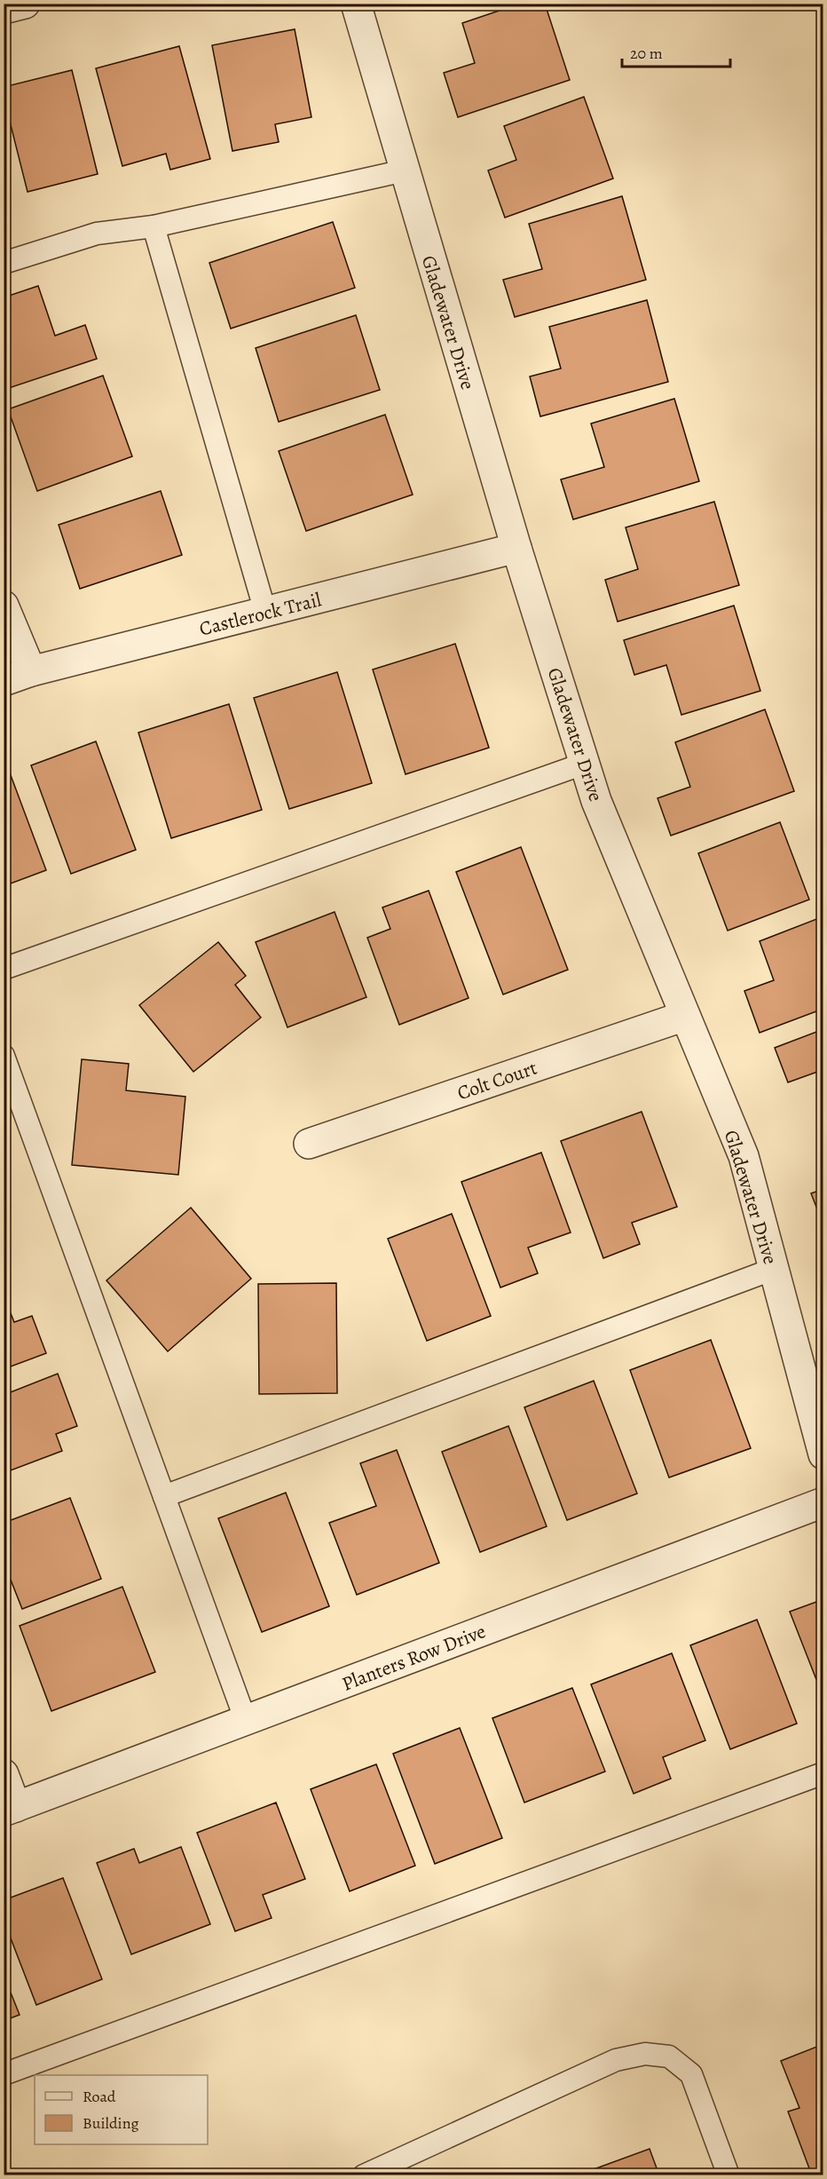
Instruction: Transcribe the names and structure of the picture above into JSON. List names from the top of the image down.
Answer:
{
  "streets": {
    "street": [
      "Gladewater Drive",
      "Castlerock Trail",
      "Colt Court",
      "Planters Row Drive"
    ]
  },
  "crossings": [
    ["Gladewater Drive", "Castlerock Trail"],
    ["Gladewater Drive", "Colt Court"]
  ],
  "legend": ["Road", "Building"],
  "scale_bar": "20 m"
}
